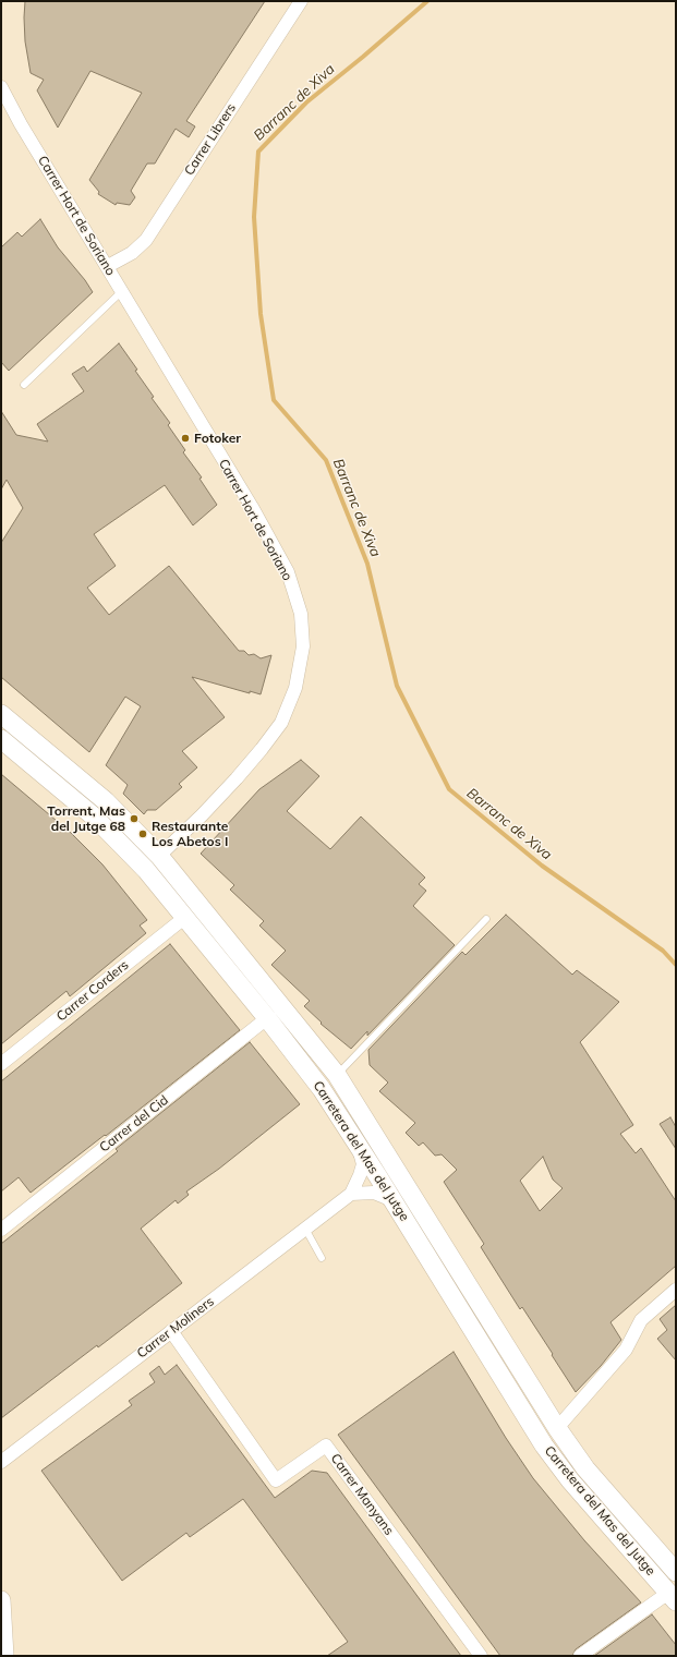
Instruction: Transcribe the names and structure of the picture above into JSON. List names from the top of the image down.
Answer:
{
  "streets": {
    "street": [
      "Carrer Librers",
      "Carrer Hort de Soriano",
      "Carrer Corders",
      "Carrer del Cid",
      "Carretera del Mas del Jutge",
      "Carrer Moliners",
      "Carrer Manyans"
    ]
  },
  "crossings": [
    ["Carrer Librers", "Carrer Hort de Soriano"],
    ["Carrer Hort de Soriano", "Carretera del Mas del Jutge"],
    ["Carrer Corders", "Carretera del Mas del Jutge"],
    ["Carrer del Cid", "Carretera del Mas del Jutge"],
    ["Carretera del Mas del Jutge", "Carrer Moliners"],
    ["Carrer Moliners", "Carrer Manyans"]
  ],
  "water": ["Barranc de Xiva"],
  "places": ["Fotoker", "Torrent, Mas del Jutge 68", "Restaurante Los Abetos I"]
}
